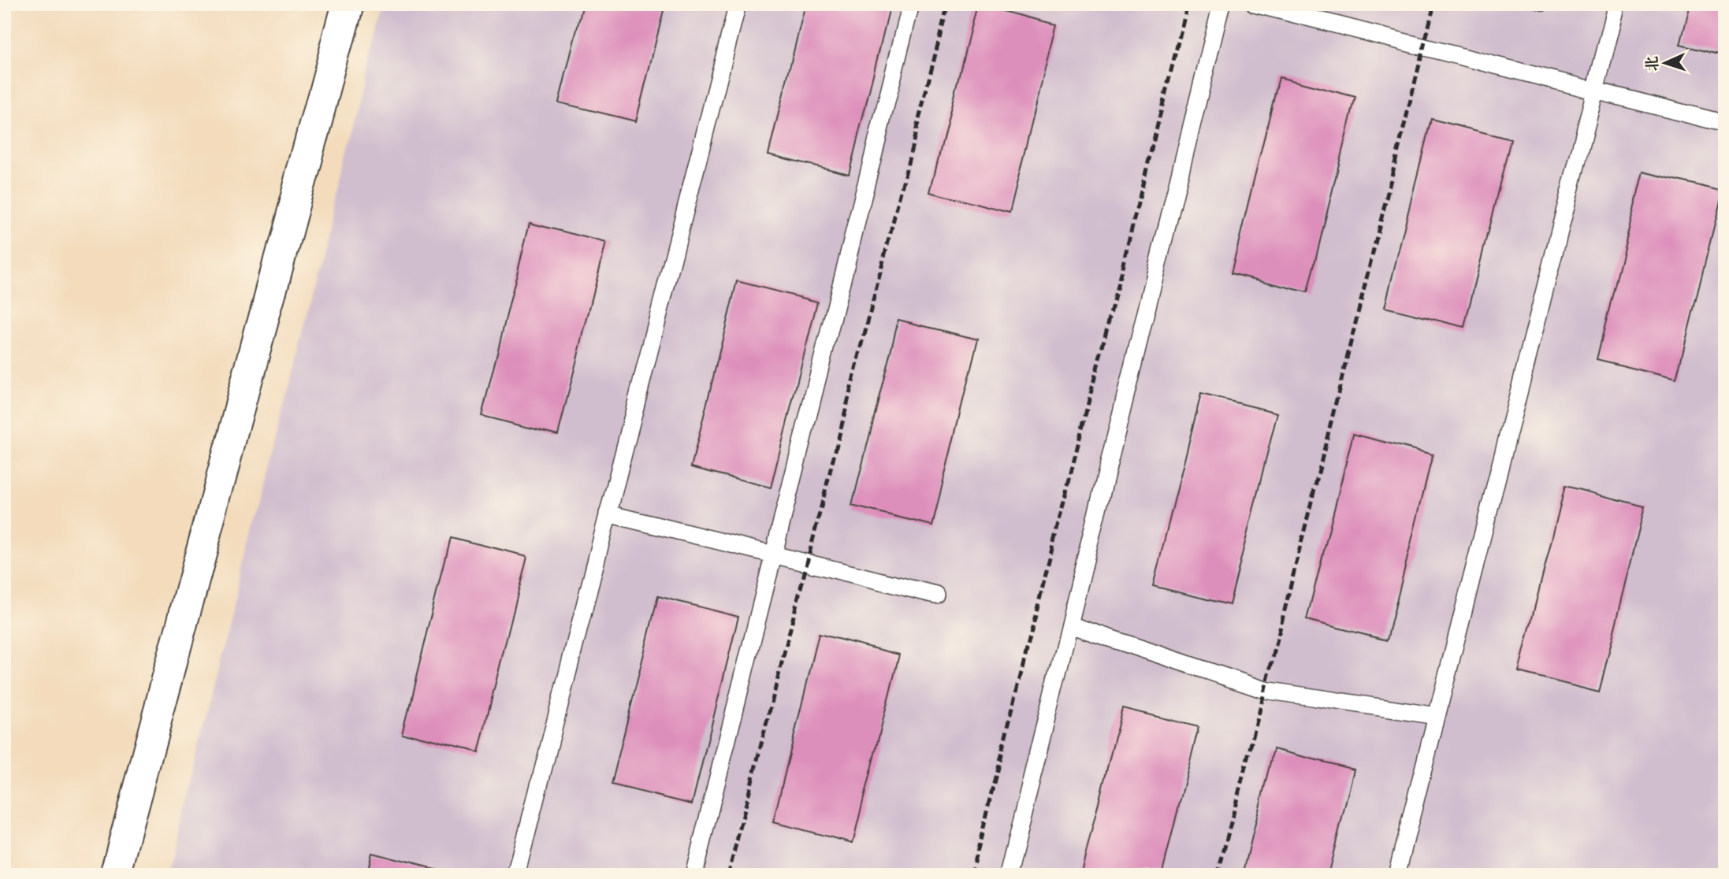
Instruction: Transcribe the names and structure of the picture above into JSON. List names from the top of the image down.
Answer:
{
  "north": "left"
}
